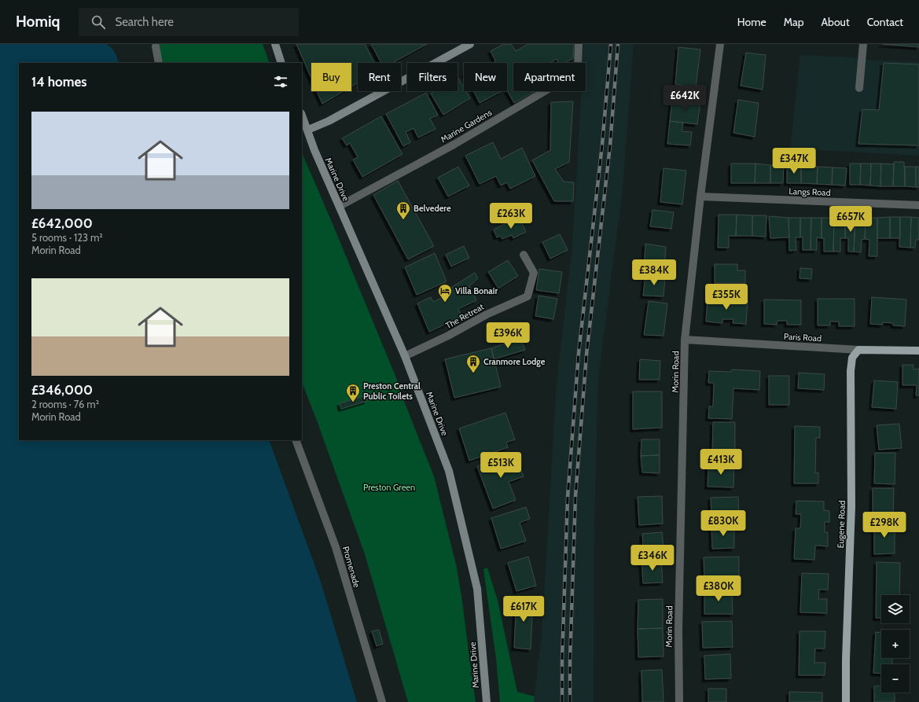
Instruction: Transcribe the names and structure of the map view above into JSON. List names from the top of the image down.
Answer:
{
  "streets": {
    "main road": ["Marine Drive", "Paris Road", "Eugene Road"],
    "street": [
      "Marine Gardens",
      "Langs Road",
      "The Retreat",
      "Morin Road",
      "Promenade"
    ]
  },
  "crossings": [
    ["Marine Gardens", "Marine Drive"],
    ["Marine Drive", "The Retreat"],
    ["Langs Road", "Morin Road"],
    ["Paris Road", "Morin Road"],
    ["Paris Road", "Eugene Road"]
  ],
  "parks": ["Preston Green"],
  "places": {
    "building": ["Belvedere", "Cranmore Lodge", "Preston Central Public Toilets"],
    "hotel": ["Villa Bonair"]
  },
  "page": {
    "header": "Homiq",
    "search": "Search here",
    "nav": [
      "Home",
      "Map",
      "About",
      "Contact"
    ],
    "chip": [
      "Buy",
      "Rent",
      "Filters",
      "New",
      "Apartment"
    ],
    "heading": "14 homes",
    "price": [
      "£642K",
      "£347K",
      "£263K",
      "£657K",
      "£384K",
      "£355K",
      "£396K",
      "£413K",
      "£513K",
      "£830K",
      "£298K",
      "£346K",
      "£380K",
      "£617K"
    ],
    "list": [
      {
        "name": "£642,000",
        "note": "5 rooms · 123 m² · Morin Road"
      },
      {
        "name": "£346,000",
        "note": "2 rooms · 76 m² · Morin Road"
      }
    ],
    "map_buttons": ["+", "−"]
  }
}
